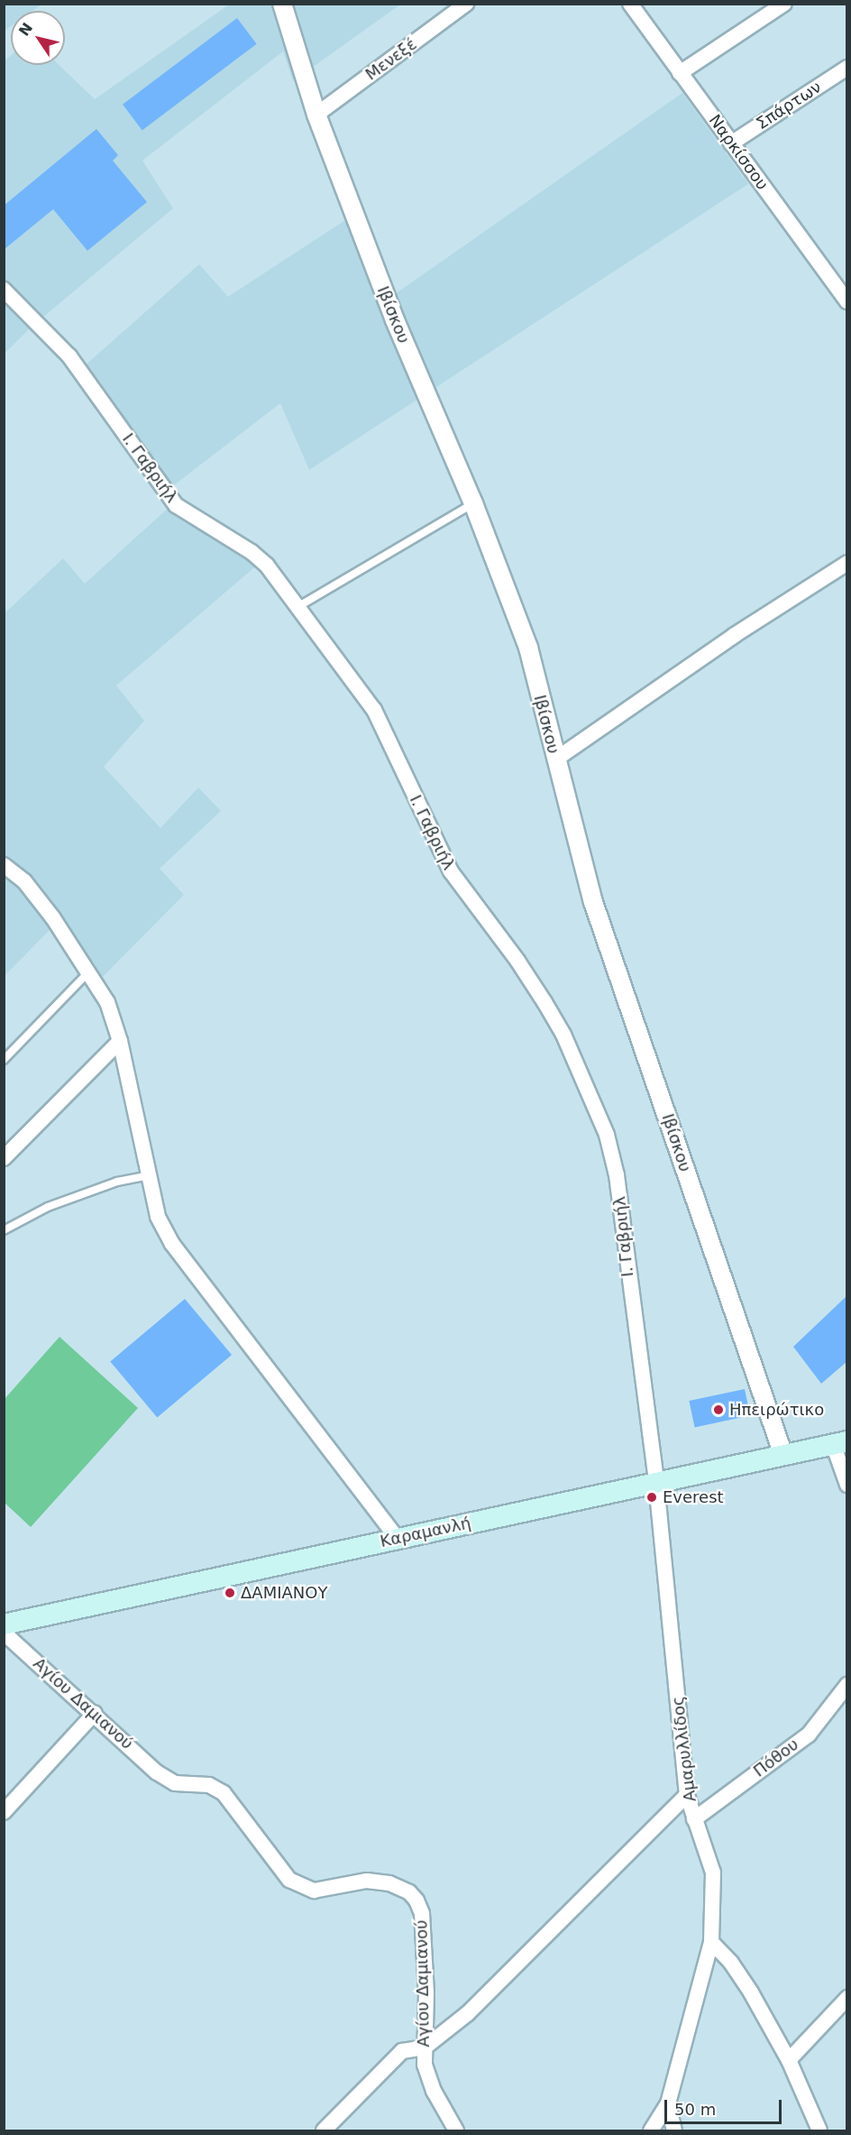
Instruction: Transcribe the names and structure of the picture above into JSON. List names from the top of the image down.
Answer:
{
  "streets": {
    "main road": ["Καραμανλή"],
    "street": [
      "Μενεξέ",
      "Σπάρτων",
      "Ναρκίσσου",
      "Ιβίσκου",
      "Ι. Γαβριήλ",
      "Αγίου Δαμιανού",
      "Αμαρυλλίδος",
      "Πόθου"
    ]
  },
  "crossings": [
    ["Μενεξέ", "Ιβίσκου"],
    ["Σπάρτων", "Ναρκίσσου"],
    ["Ιβίσκου", "Καραμανλή"],
    ["Ι. Γαβριήλ", "Καραμανλή"],
    ["Ι. Γαβριήλ", "Αμαρυλλίδος"],
    ["Καραμανλή", "Αμαρυλλίδος"],
    ["Αμαρυλλίδος", "Πόθου"]
  ],
  "places": ["Ηπειρώτικο", "Everest", "ΔΑΜΙΑΝΟΥ"],
  "scale_bar": "50 m",
  "north": "top left"
}
